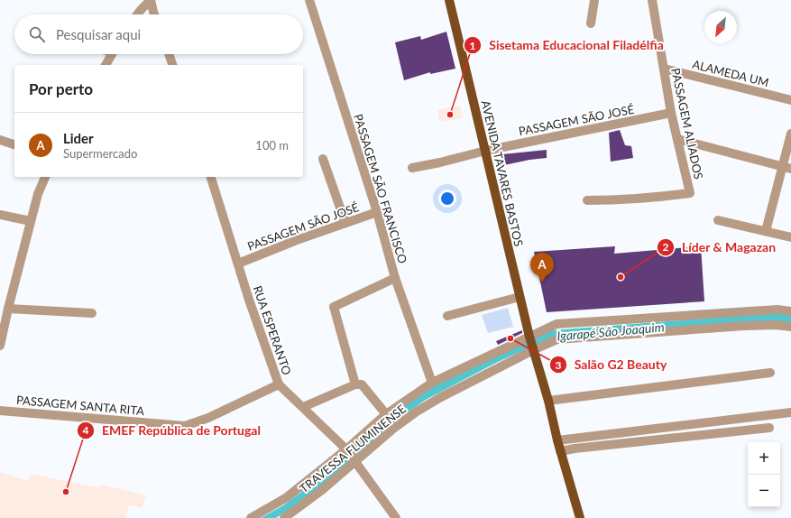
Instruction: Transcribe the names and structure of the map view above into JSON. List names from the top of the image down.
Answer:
{
  "streets": {
    "main road": ["AVENIDA TAVARES BASTOS"],
    "street": [
      "ALAMEDA UM",
      "PASSAGEM SÃO JOSÉ",
      "PASSAGEM ALIADOS",
      "PASSAGEM SÃO FRANCISCO",
      "RUA ESPERANTO",
      "PASSAGEM SANTA RITA",
      "TRAVESSA FLUMINENSE"
    ]
  },
  "crossings": [
    ["ALAMEDA UM", "PASSAGEM ALIADOS"],
    ["PASSAGEM SÃO JOSÉ", "PASSAGEM ALIADOS"],
    ["PASSAGEM SÃO JOSÉ", "AVENIDA TAVARES BASTOS"],
    ["PASSAGEM SÃO JOSÉ", "PASSAGEM SÃO FRANCISCO"],
    ["PASSAGEM SÃO JOSÉ", "RUA ESPERANTO"],
    ["AVENIDA TAVARES BASTOS", "TRAVESSA FLUMINENSE"],
    ["RUA ESPERANTO", "PASSAGEM SANTA RITA"],
    ["RUA ESPERANTO", "TRAVESSA FLUMINENSE"]
  ],
  "water": ["Igarapé São Joaquim"],
  "places": [
    "Sisetama Educacional Filadélfia",
    "Líder & Magazan",
    "Salão G2 Beauty",
    "EMEF República de Portugal"
  ],
  "north": "bottom left",
  "page": {
    "search": "Pesquisar aqui",
    "heading": "Por perto",
    "list": [
      {
        "mark": "A",
        "name": "Lider",
        "note": "Supermercado",
        "value": "100 m"
      }
    ],
    "pins": "A",
    "map_buttons": ["+", "−"]
  }
}
